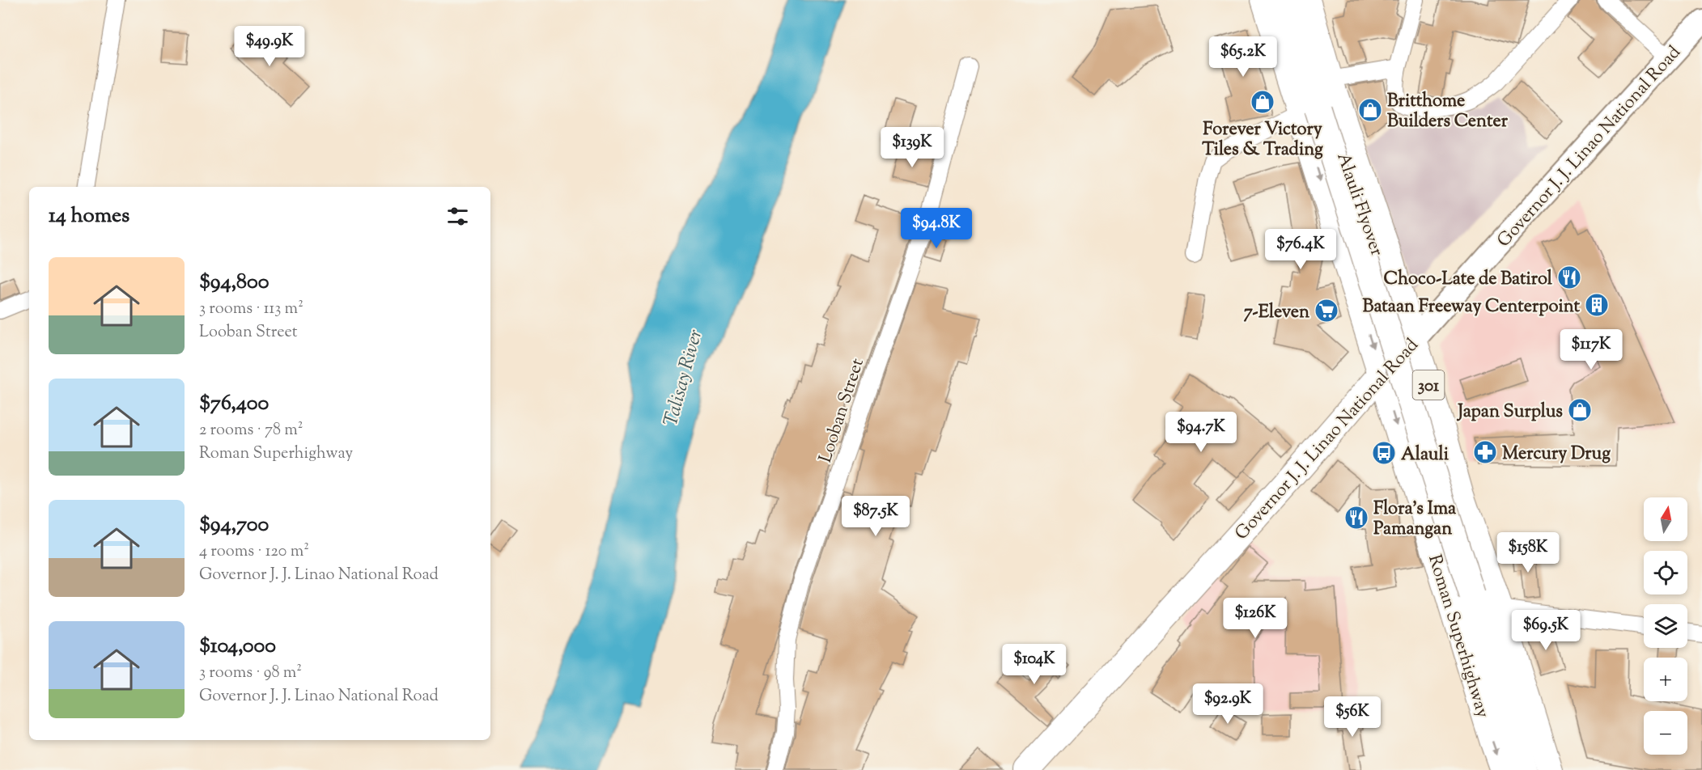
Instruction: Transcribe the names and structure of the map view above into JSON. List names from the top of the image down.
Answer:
{
  "streets": {
    "main road": [
      "Governor J. J. Linao National Road",
      "Alauli Flyover",
      "301",
      "Roman Superhighway"
    ],
    "street": ["Looban Street"]
  },
  "crossings": [
    ["Governor J. J. Linao National Road", "301"],
    ["Governor J. J. Linao National Road", "Roman Superhighway"],
    ["Alauli Flyover", "301"],
    ["Alauli Flyover", "Roman Superhighway"]
  ],
  "water": ["Talisay River"],
  "places": {
    "shop": ["Forever Victory Tiles & Trading", "Britthome Builders Center", "Japan Surplus"],
    "restaurant": ["Choco-Late de Batirol", "Flora's Ima Pamangan"],
    "building": ["Bataan Freeway Centerpoint"],
    "supermarket": ["7-Eleven"],
    "pharmacy": ["Mercury Drug"],
    "bus stop": ["Alauli"]
  },
  "north": "top",
  "page": {
    "price": [
      "$49.9K",
      "$65.2K",
      "$139K",
      "$94.8K",
      "$76.4K",
      "$117K",
      "$94.7K",
      "$87.5K",
      "$158K",
      "$126K",
      "$69.5K",
      "$104K",
      "$92.9K",
      "$56K"
    ],
    "heading": "14 homes",
    "list": [
      {
        "name": "$94,800",
        "note": "3 rooms · 113 m² · Looban Street"
      },
      {
        "name": "$76,400",
        "note": "2 rooms · 78 m² · Roman Superhighway"
      },
      {
        "name": "$94,700",
        "note": "4 rooms · 120 m² · Governor J. J. Linao National Road"
      },
      {
        "name": "$104,000",
        "note": "3 rooms · 98 m² · Governor J. J. Linao National Road"
      }
    ],
    "map_buttons": ["+", "−"]
  }
}
